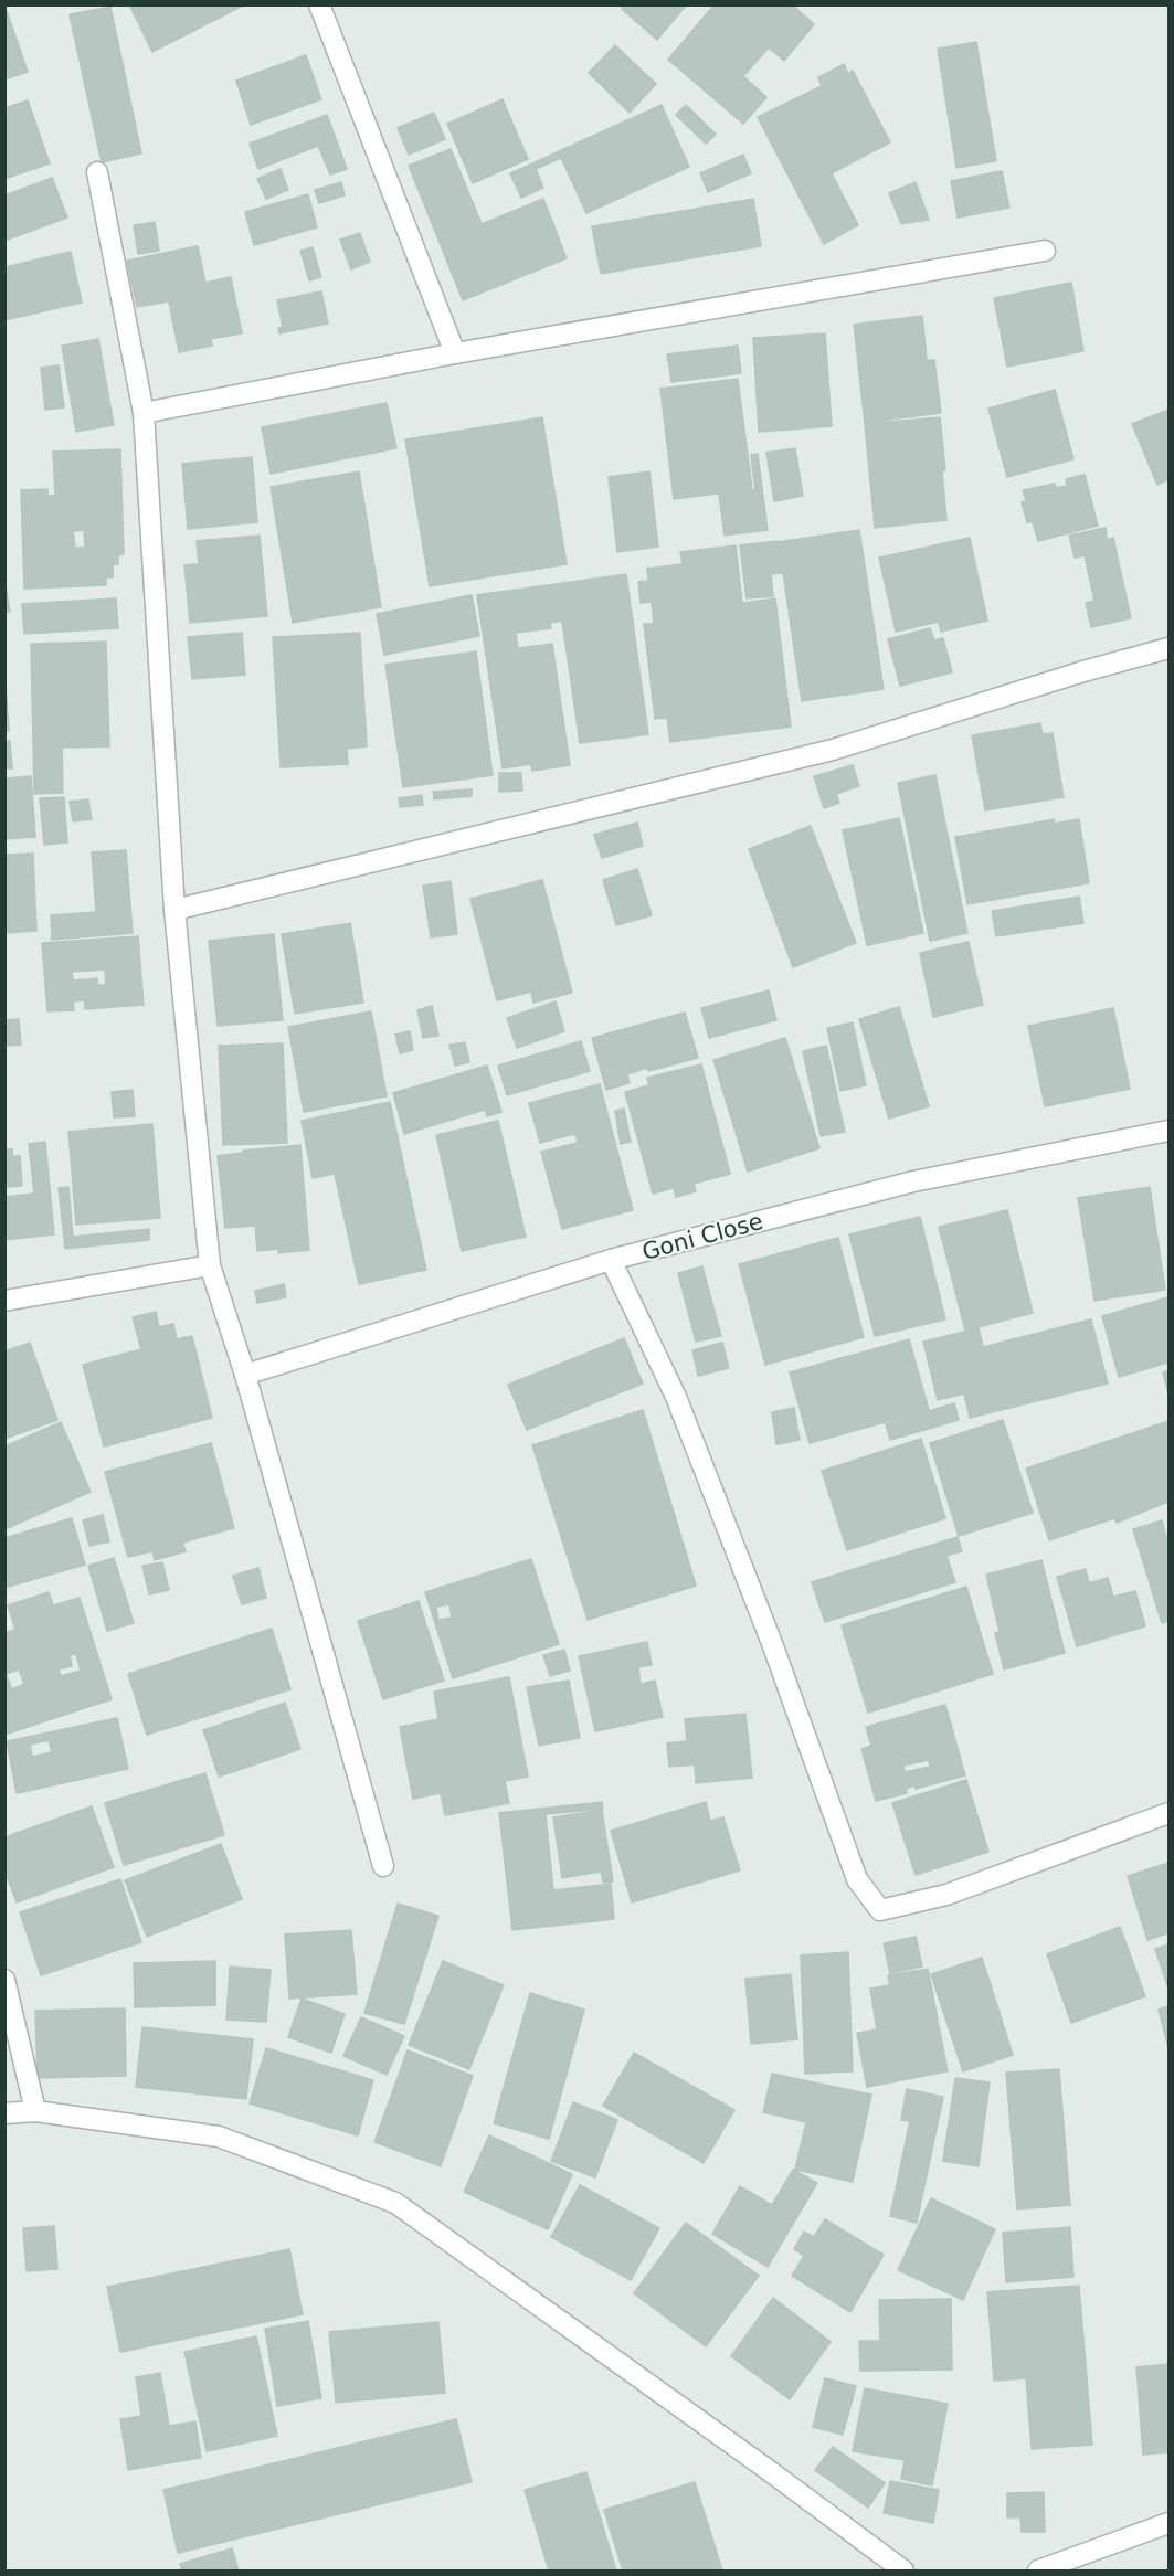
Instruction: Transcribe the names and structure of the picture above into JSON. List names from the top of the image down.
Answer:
{
  "streets": {
    "street": ["Goni Close"]
  }
}
